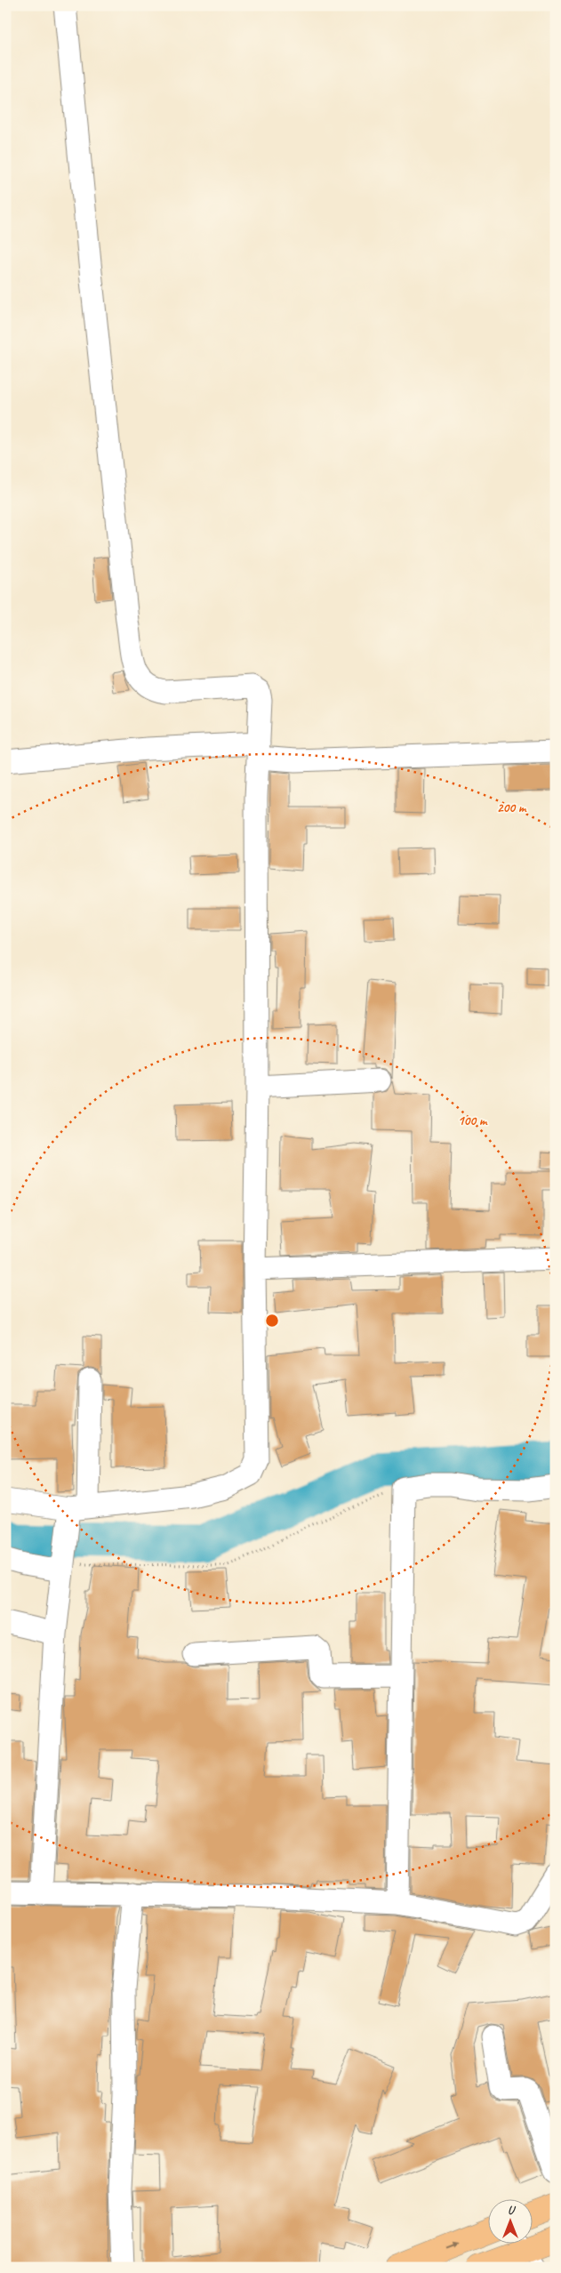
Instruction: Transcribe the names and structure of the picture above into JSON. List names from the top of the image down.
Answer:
{
  "north": "top",
  "rings": ["200 m", "100 m"]
}
